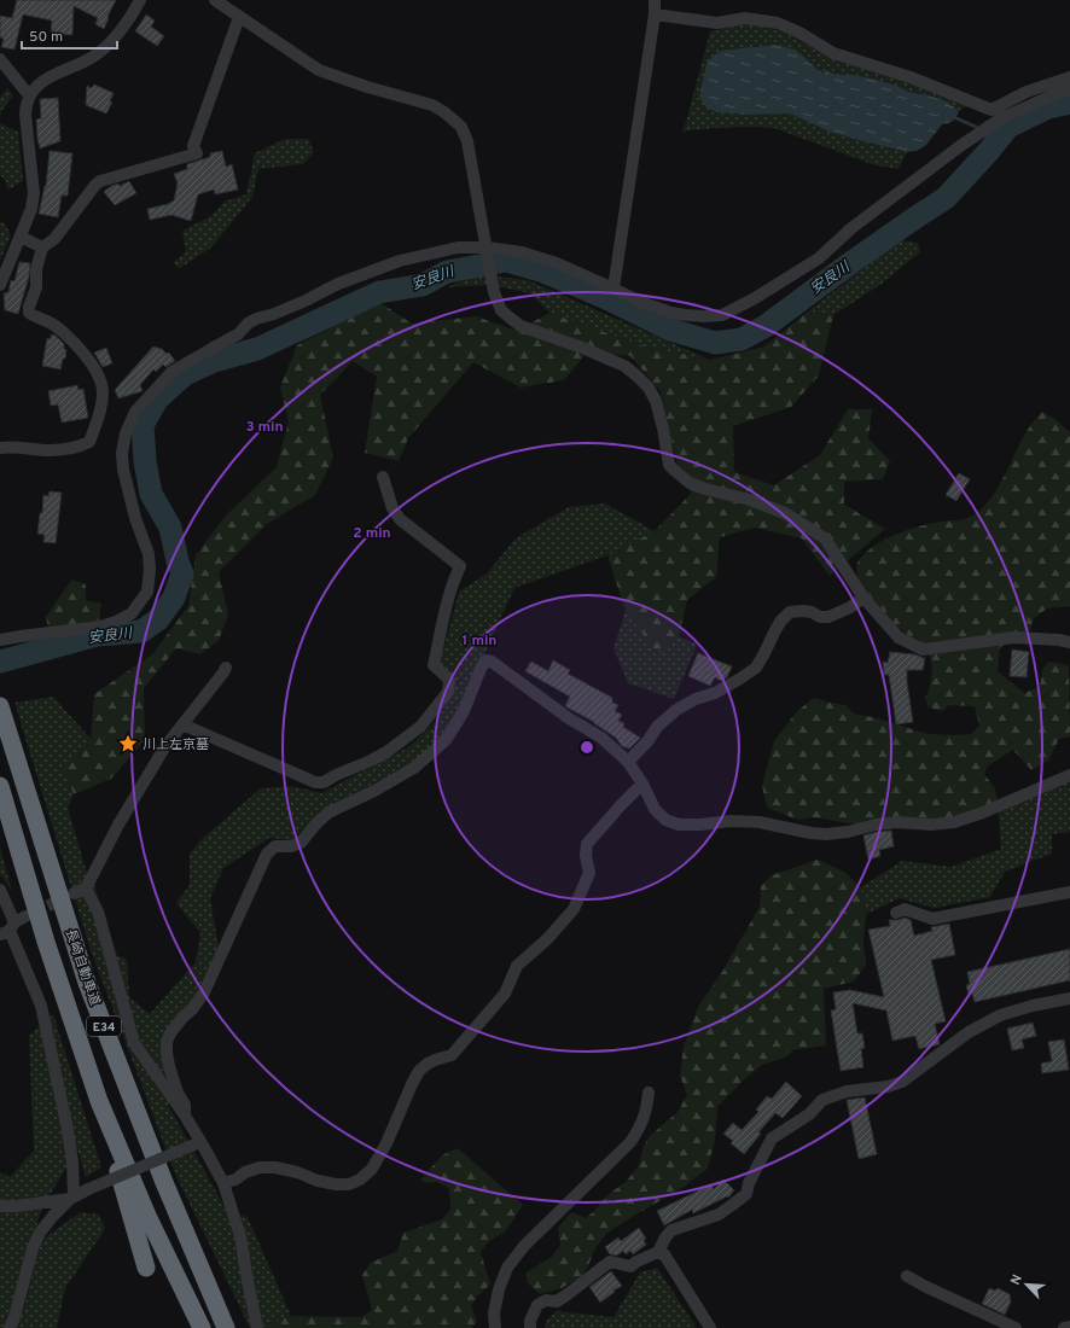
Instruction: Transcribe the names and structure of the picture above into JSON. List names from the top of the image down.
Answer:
{
  "streets": {
    "highway": ["長崎自動車道", "E34"]
  },
  "water": ["安良川"],
  "places": {
    "place": ["川上左京墓"]
  },
  "scale_bar": "50 m",
  "north": "top left",
  "rings": ["3 min", "2 min", "1 min"]
}
